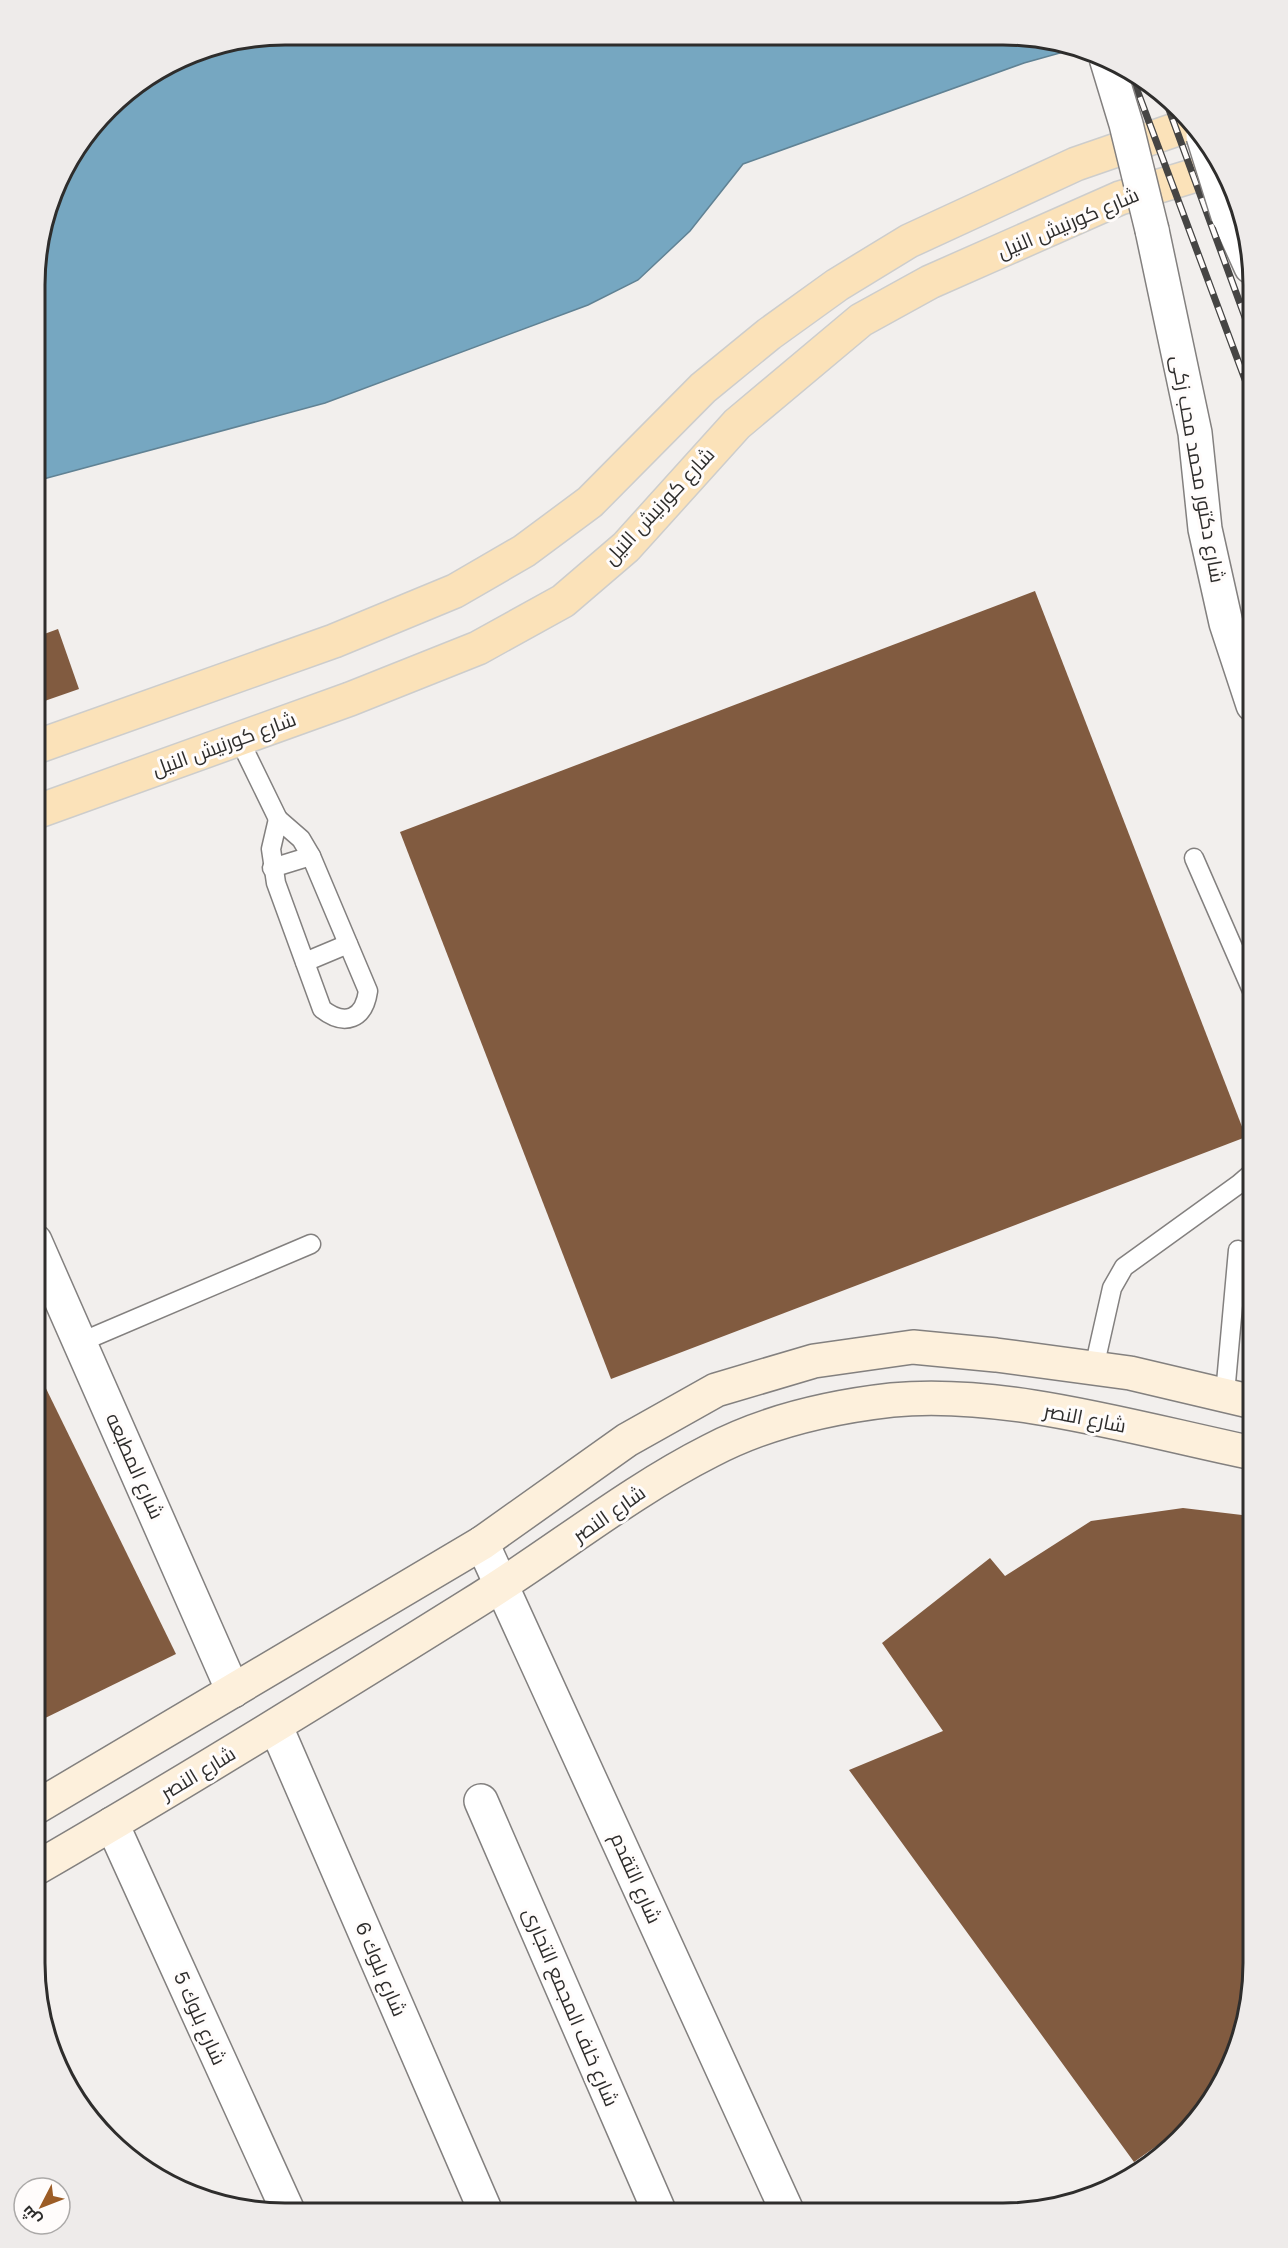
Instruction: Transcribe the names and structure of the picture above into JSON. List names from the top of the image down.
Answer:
{
  "streets": {
    "main road": ["شارع كورنيش النيل", "شارع النصر"],
    "street": [
      "شارع دكتور محمد محب زكى",
      "شارع المطبعه",
      "شارع التقدم",
      "شارع بلوك 6",
      "شارع خلف المجمع التجارى",
      "شارع بلوك 5"
    ]
  },
  "crossings": [
    ["شارع النصر", "شارع التقدم"],
    ["شارع النصر", "شارع بلوك 6"],
    ["شارع النصر", "شارع بلوك 5"]
  ],
  "north": "bottom left"
}
